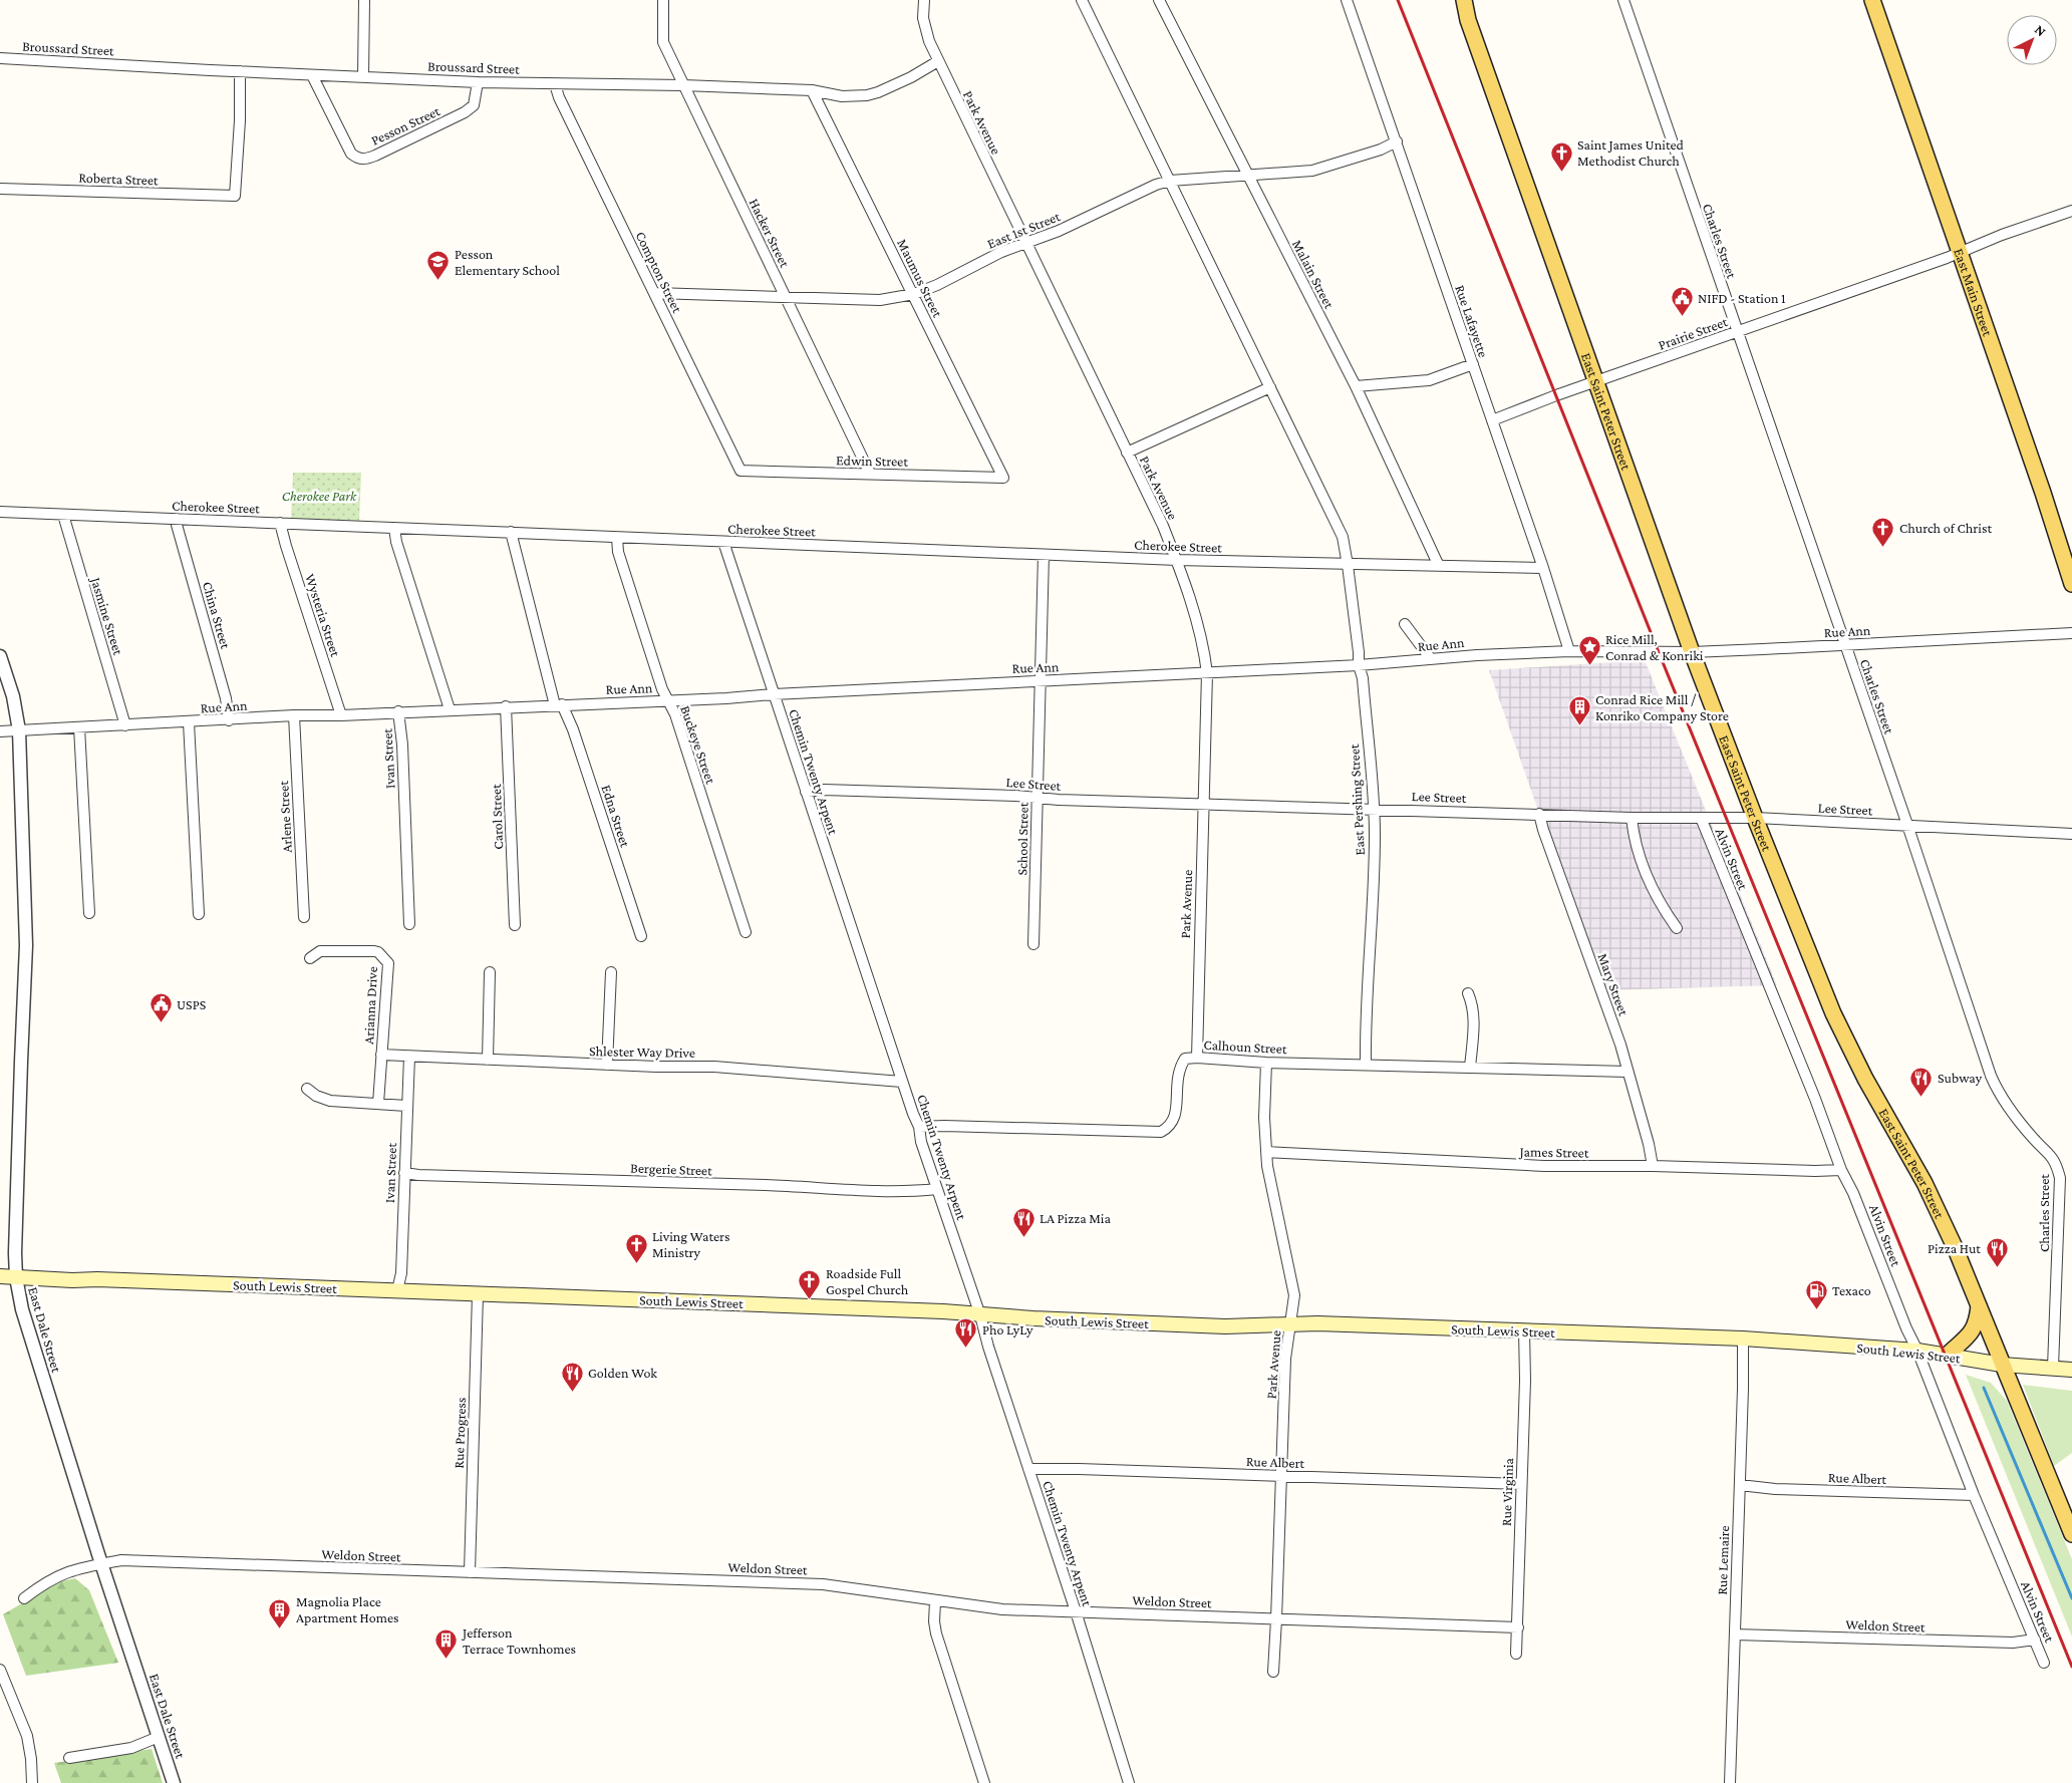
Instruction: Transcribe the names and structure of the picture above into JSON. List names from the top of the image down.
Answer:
{
  "streets": {
    "main road": ["East Main Street", "East Saint Peter Street", "South Lewis Street"],
    "street": [
      "Broussard Street",
      "Park Avenue",
      "Pesson Street",
      "Roberta Street",
      "East 1st Street",
      "Hacker Street",
      "Charles Street",
      "Compton Street",
      "Malain Street",
      "Maumus Street",
      "Rue Lafayette",
      "Prairie Street",
      "Edwin Street",
      "Cherokee Street",
      "China Street",
      "Wysteria Street",
      "Jasmine Street",
      "Rue Ann",
      "Buckeye Street",
      "Ivan Street",
      "Chemin Twenty Arpent",
      "Lee Street",
      "East Pershing Street",
      "Edna Street",
      "Arlene Street",
      "Carol Street",
      "School Street",
      "Alvin Street",
      "Mary Street",
      "Arianna Drive",
      "Calhoun Street",
      "Shlester Way Drive",
      "James Street",
      "Bergerie Street",
      "East Dale Street",
      "Rue Progress",
      "Rue Albert",
      "Rue Virginia",
      "Weldon Street",
      "Rue Lemaire"
    ]
  },
  "crossings": [
    ["Broussard Street", "Park Avenue"],
    ["Broussard Street", "Pesson Street"],
    ["Broussard Street", "Roberta Street"],
    ["Broussard Street", "Hacker Street"],
    ["Broussard Street", "Compton Street"],
    ["Broussard Street", "Maumus Street"],
    ["Park Avenue", "East 1st Street"],
    ["Park Avenue", "Cherokee Street"],
    ["Park Avenue", "Rue Ann"],
    ["Park Avenue", "Lee Street"],
    ["Park Avenue", "Calhoun Street"],
    ["Park Avenue", "James Street"],
    ["Park Avenue", "South Lewis Street"],
    ["Park Avenue", "Rue Albert"],
    ["Park Avenue", "Weldon Street"],
    ["East 1st Street", "Hacker Street"],
    ["East 1st Street", "Compton Street"],
    ["East 1st Street", "Malain Street"],
    ["East 1st Street", "Maumus Street"],
    ["East 1st Street", "Rue Lafayette"],
    ["East 1st Street", "East Pershing Street"],
    ["Hacker Street", "Edwin Street"],
    ["Charles Street", "Prairie Street"],
    ["Charles Street", "Rue Ann"],
    ["Charles Street", "Lee Street"],
    ["Charles Street", "South Lewis Street"],
    ["Compton Street", "Edwin Street"],
    ["Malain Street", "Cherokee Street"],
    ["Maumus Street", "Edwin Street"],
    ["East Main Street", "Prairie Street"],
    ["Rue Lafayette", "Prairie Street"],
    ["Rue Lafayette", "Cherokee Street"],
    ["Rue Lafayette", "Rue Ann"],
    ["Prairie Street", "East Saint Peter Street"],
    ["East Saint Peter Street", "Rue Ann"],
    ["East Saint Peter Street", "Lee Street"],
    ["East Saint Peter Street", "South Lewis Street"],
    ["Cherokee Street", "China Street"],
    ["Cherokee Street", "Wysteria Street"],
    ["Cherokee Street", "Jasmine Street"],
    ["Cherokee Street", "Buckeye Street"],
    ["Cherokee Street", "Chemin Twenty Arpent"],
    ["Cherokee Street", "East Pershing Street"],
    ["Cherokee Street", "Edna Street"],
    ["Cherokee Street", "School Street"],
    ["China Street", "Rue Ann"],
    ["Wysteria Street", "Rue Ann"],
    ["Jasmine Street", "Rue Ann"],
    ["Rue Ann", "Buckeye Street"],
    ["Rue Ann", "Ivan Street"],
    ["Rue Ann", "Chemin Twenty Arpent"],
    ["Rue Ann", "East Pershing Street"],
    ["Rue Ann", "Edna Street"],
    ["Rue Ann", "Arlene Street"],
    ["Rue Ann", "Carol Street"],
    ["Rue Ann", "School Street"],
    ["Rue Ann", "East Dale Street"],
    ["Ivan Street", "Shlester Way Drive"],
    ["Ivan Street", "Bergerie Street"],
    ["Ivan Street", "South Lewis Street"],
    ["Chemin Twenty Arpent", "Lee Street"],
    ["Chemin Twenty Arpent", "Calhoun Street"],
    ["Chemin Twenty Arpent", "Shlester Way Drive"],
    ["Chemin Twenty Arpent", "Bergerie Street"],
    ["Chemin Twenty Arpent", "South Lewis Street"],
    ["Chemin Twenty Arpent", "Rue Albert"],
    ["Chemin Twenty Arpent", "Weldon Street"],
    ["Lee Street", "East Pershing Street"],
    ["Lee Street", "School Street"],
    ["Lee Street", "Alvin Street"],
    ["Lee Street", "Mary Street"],
    ["East Pershing Street", "Calhoun Street"],
    ["Alvin Street", "James Street"],
    ["Alvin Street", "South Lewis Street"],
    ["Alvin Street", "Rue Albert"],
    ["Alvin Street", "Weldon Street"],
    ["Mary Street", "Calhoun Street"],
    ["Mary Street", "James Street"],
    ["Arianna Drive", "Shlester Way Drive"],
    ["South Lewis Street", "East Dale Street"],
    ["South Lewis Street", "Rue Progress"],
    ["South Lewis Street", "Rue Virginia"],
    ["South Lewis Street", "Rue Lemaire"],
    ["East Dale Street", "Weldon Street"],
    ["Rue Progress", "Weldon Street"],
    ["Rue Albert", "Rue Virginia"],
    ["Rue Albert", "Rue Lemaire"],
    ["Rue Virginia", "Weldon Street"],
    ["Weldon Street", "Rue Lemaire"]
  ],
  "parks": ["Cherokee Park"],
  "places": {
    "church": [
      "Saint James United Methodist Church",
      "Church of Christ",
      "Living Waters Ministry",
      "Roadside Full Gospel Church"
    ],
    "school or university": ["Pesson Elementary School"],
    "public building": ["NIFD - Station 1", "USPS"],
    "place": ["Rice Mill, Conrad & Konriki"],
    "building": ["Conrad Rice Mill / Konriko Company Store", "Magnolia Place Apartment Homes", "Jefferson Terrace Townhomes"],
    "restaurant": [
      "Subway",
      "LA Pizza Mia",
      "Pizza Hut",
      "Pho LyLy",
      "Golden Wok"
    ],
    "fuel station": ["Texaco"]
  },
  "north": "top right"
}
